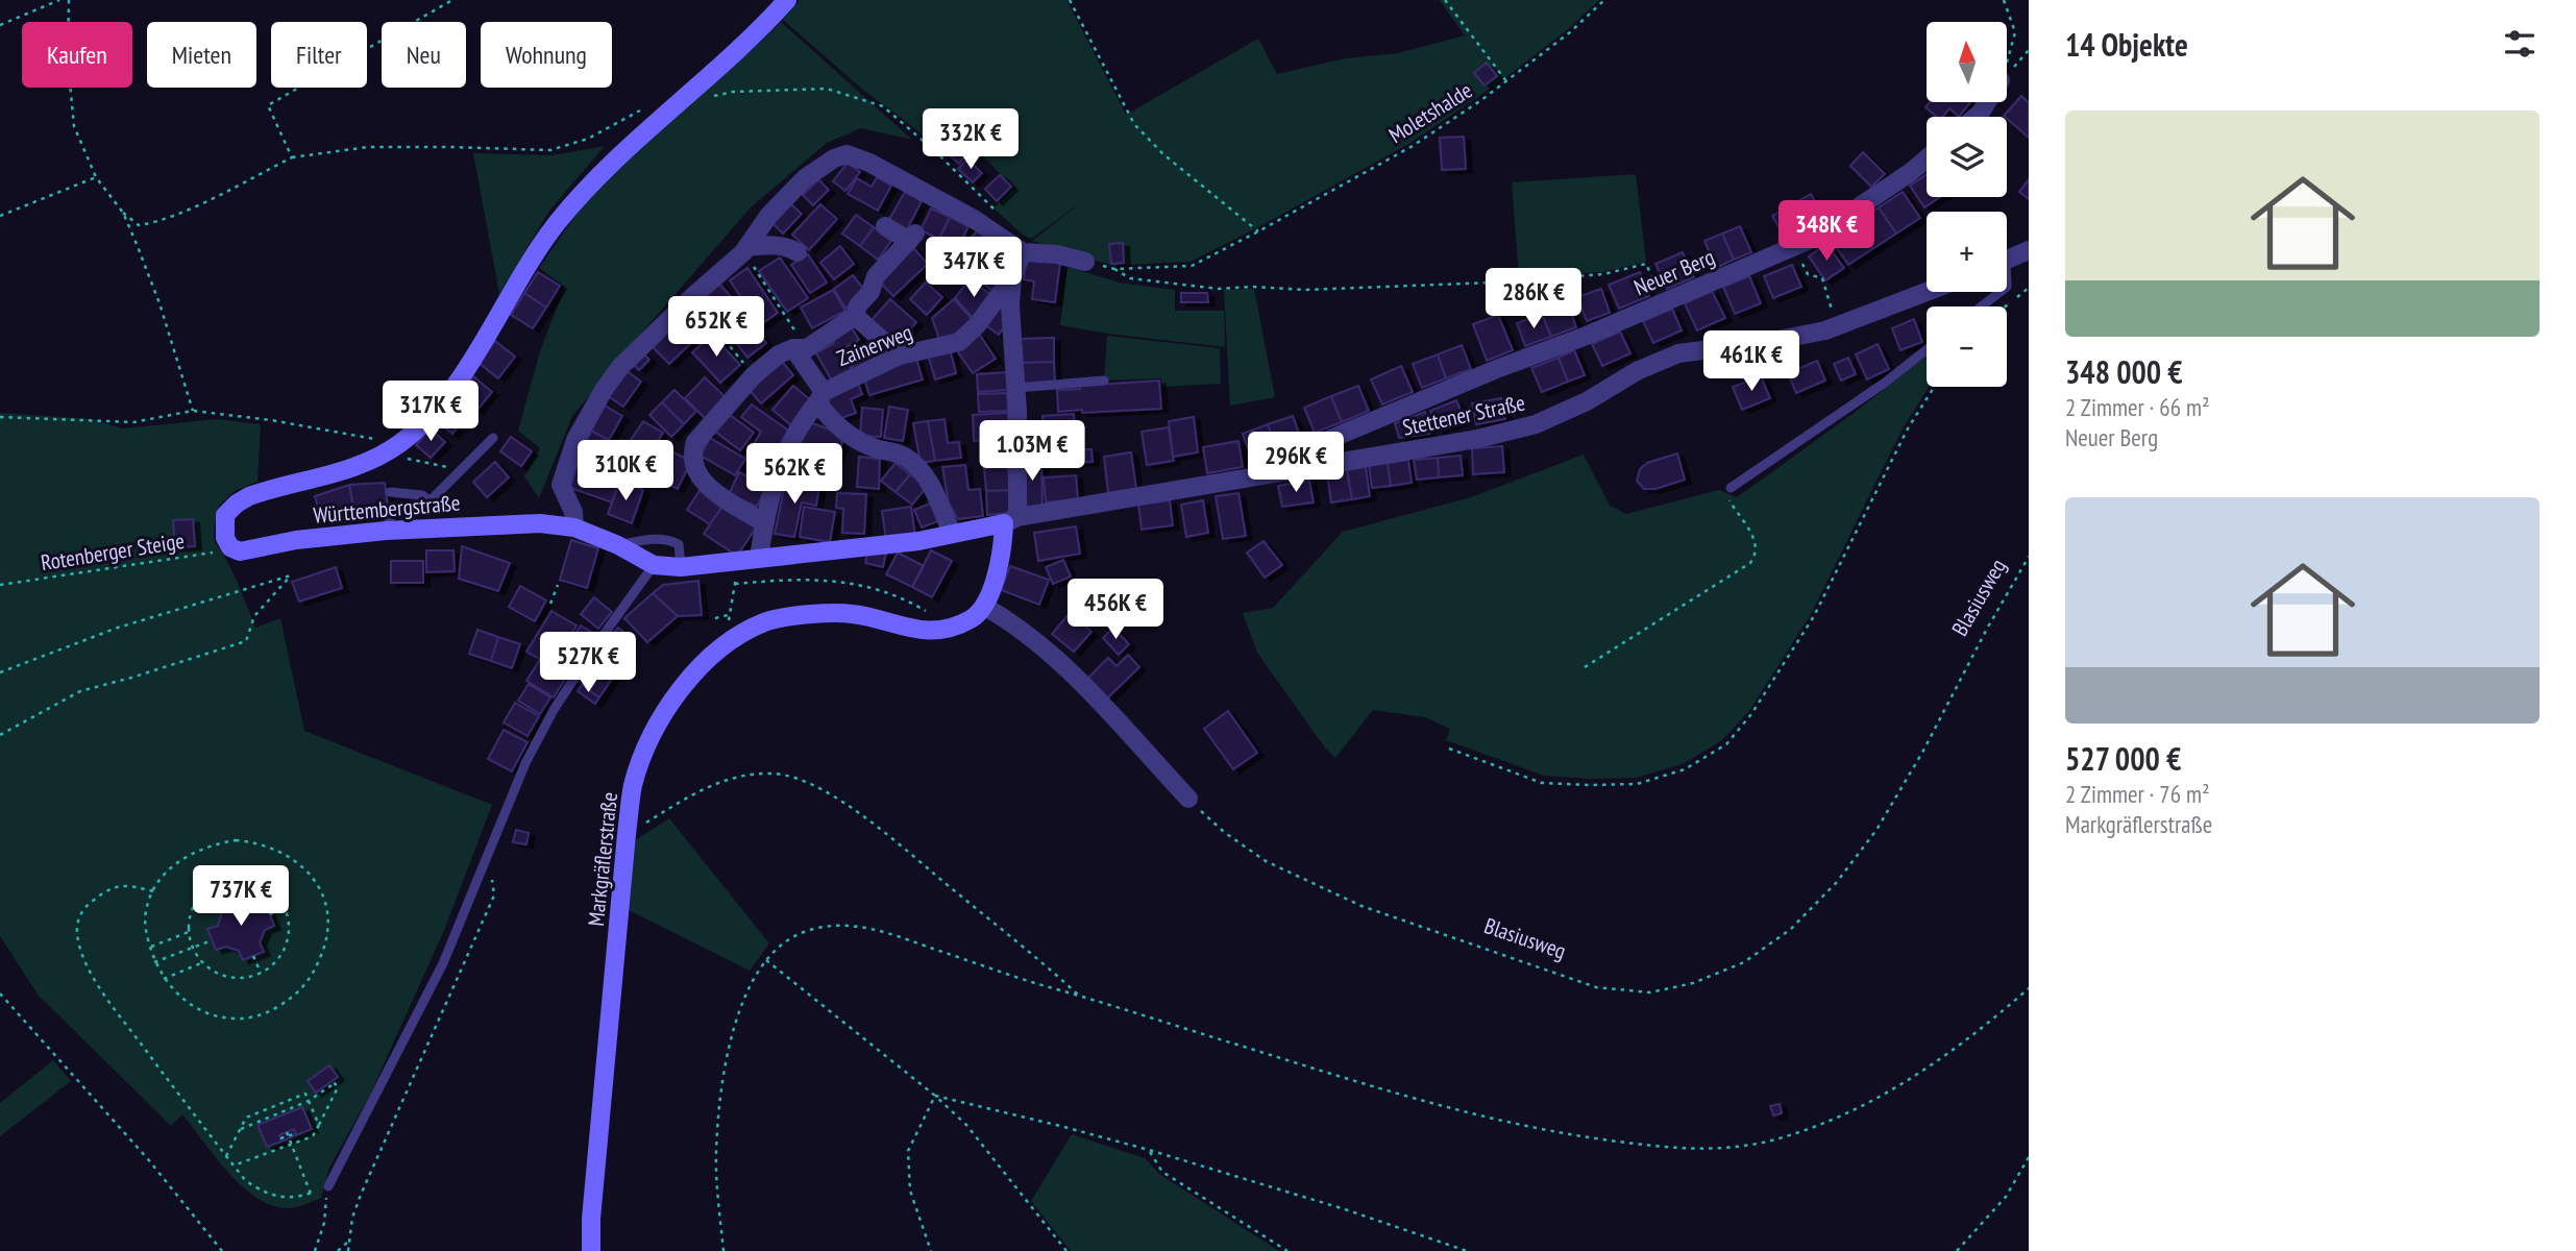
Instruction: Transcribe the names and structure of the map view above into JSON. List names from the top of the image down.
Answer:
{
  "streets": {
    "street": [
      "Neuer Berg",
      "Zainerweg",
      "Stettener Straße",
      "Württembergstraße",
      "Markgräflerstraße"
    ],
    "path": ["Moletshalde", "Rotenberger Steige", "Blasiusweg"]
  },
  "crossings": [
    ["Neuer Berg", "Stettener Straße"],
    ["Stettener Straße", "Württembergstraße"],
    ["Württembergstraße", "Rotenberger Steige"]
  ],
  "north": "top",
  "page": {
    "heading": "14 Objekte",
    "map_buttons": ["+", "−"],
    "chip": [
      "Kaufen",
      "Mieten",
      "Filter",
      "Neu",
      "Wohnung"
    ],
    "list": [
      {
        "name": "348 000 €",
        "note": "2 Zimmer · 66 m² · Neuer Berg"
      },
      {
        "name": "527 000 €",
        "note": "2 Zimmer · 76 m² · Markgräflerstraße"
      }
    ],
    "price": [
      "332K €",
      "348K €",
      "347K €",
      "286K €",
      "652K €",
      "461K €",
      "317K €",
      "1.03M €",
      "296K €",
      "310K €",
      "562K €",
      "456K €",
      "527K €",
      "737K €"
    ]
  }
}
